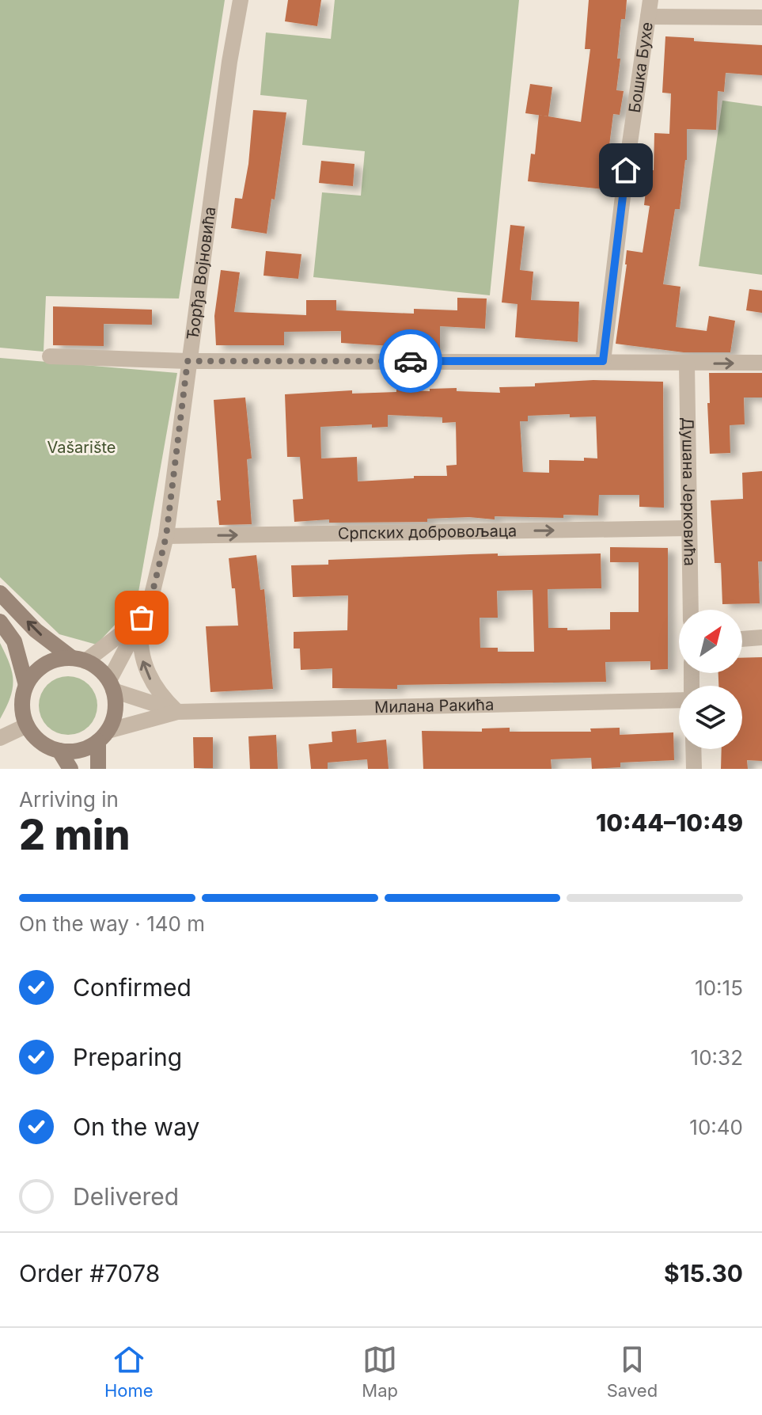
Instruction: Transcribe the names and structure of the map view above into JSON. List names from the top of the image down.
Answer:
{
  "streets": {
    "street": [
      "Бошка Бухе",
      "Ђорђа Војновића",
      "Душана Јерковића",
      "Српских добровољаца",
      "Милана Ракића"
    ]
  },
  "crossings": [
    ["Ђорђа Војновића", "Српских добровољаца"],
    ["Ђорђа Војновића", "Милана Ракића"],
    ["Душана Јерковића", "Српских добровољаца"]
  ],
  "one_way": ["Српских добровољаца"],
  "parks": ["Vašarište"],
  "north": "top right",
  "page": {
    "heading": ["2 min", "Arriving in", "10:44–10:49"],
    "panel": ["Order #7078", "$15.30"],
    "bar": "On the way · 140 m",
    "list": [
      ["Confirmed", "10:15"],
      ["Preparing", "10:32"],
      ["On the way", "10:40"],
      "Delivered"
    ],
    "tabs": ["Home", "Map", "Saved"]
  }
}
